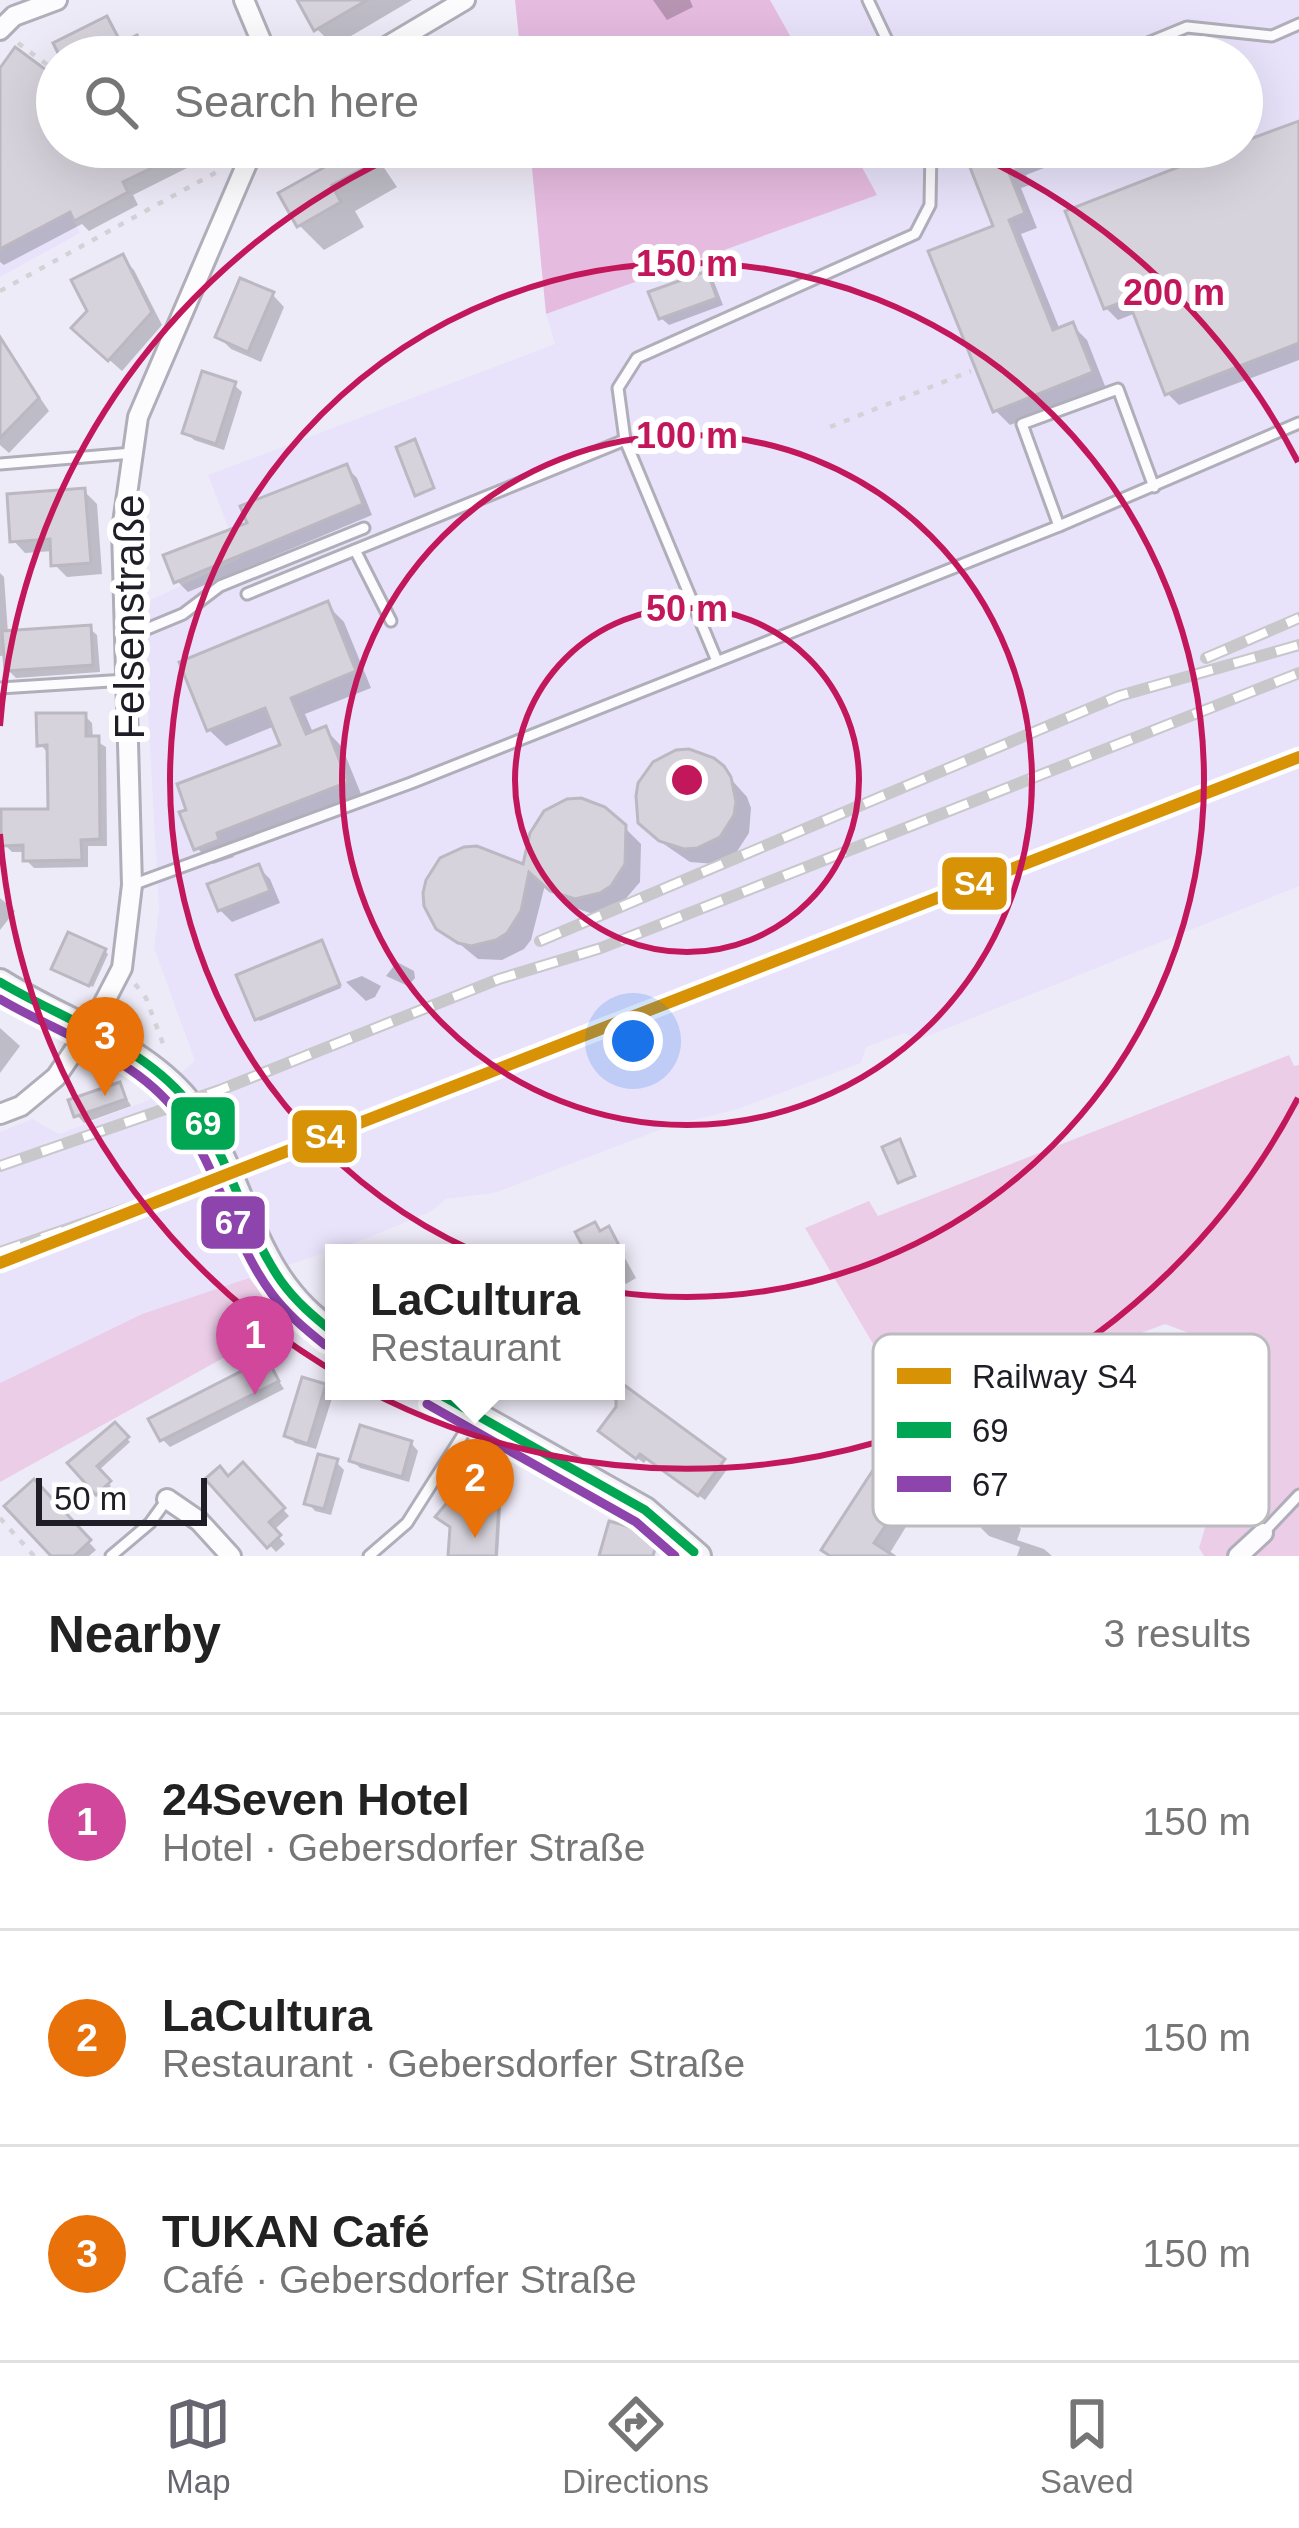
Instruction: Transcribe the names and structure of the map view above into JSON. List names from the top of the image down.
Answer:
{
  "streets": {
    "street": ["Felsenstraße"]
  },
  "lines": ["rail line S4", "transit line 69", "transit line 67"],
  "legend": ["Railway S4", "69", "67"],
  "scale_bar": "50 m",
  "page": {
    "search": "Search here",
    "pins": ["3", "1", "2"],
    "popup": ["LaCultura", "Restaurant"],
    "scale": "50 m",
    "heading": ["Nearby", "3 results"],
    "list": [
      {
        "mark": "1",
        "name": "24Seven Hotel",
        "note": "Hotel · Gebersdorfer Straße",
        "value": "150 m"
      },
      {
        "mark": "2",
        "name": "LaCultura",
        "note": "Restaurant · Gebersdorfer Straße",
        "value": "150 m"
      },
      {
        "mark": "3",
        "name": "TUKAN Café",
        "note": "Café · Gebersdorfer Straße",
        "value": "150 m"
      }
    ],
    "nav": ["Map", "Directions", "Saved"]
  },
  "rings": [
    "150 m",
    "200 m",
    "100 m",
    "50 m"
  ]
}
